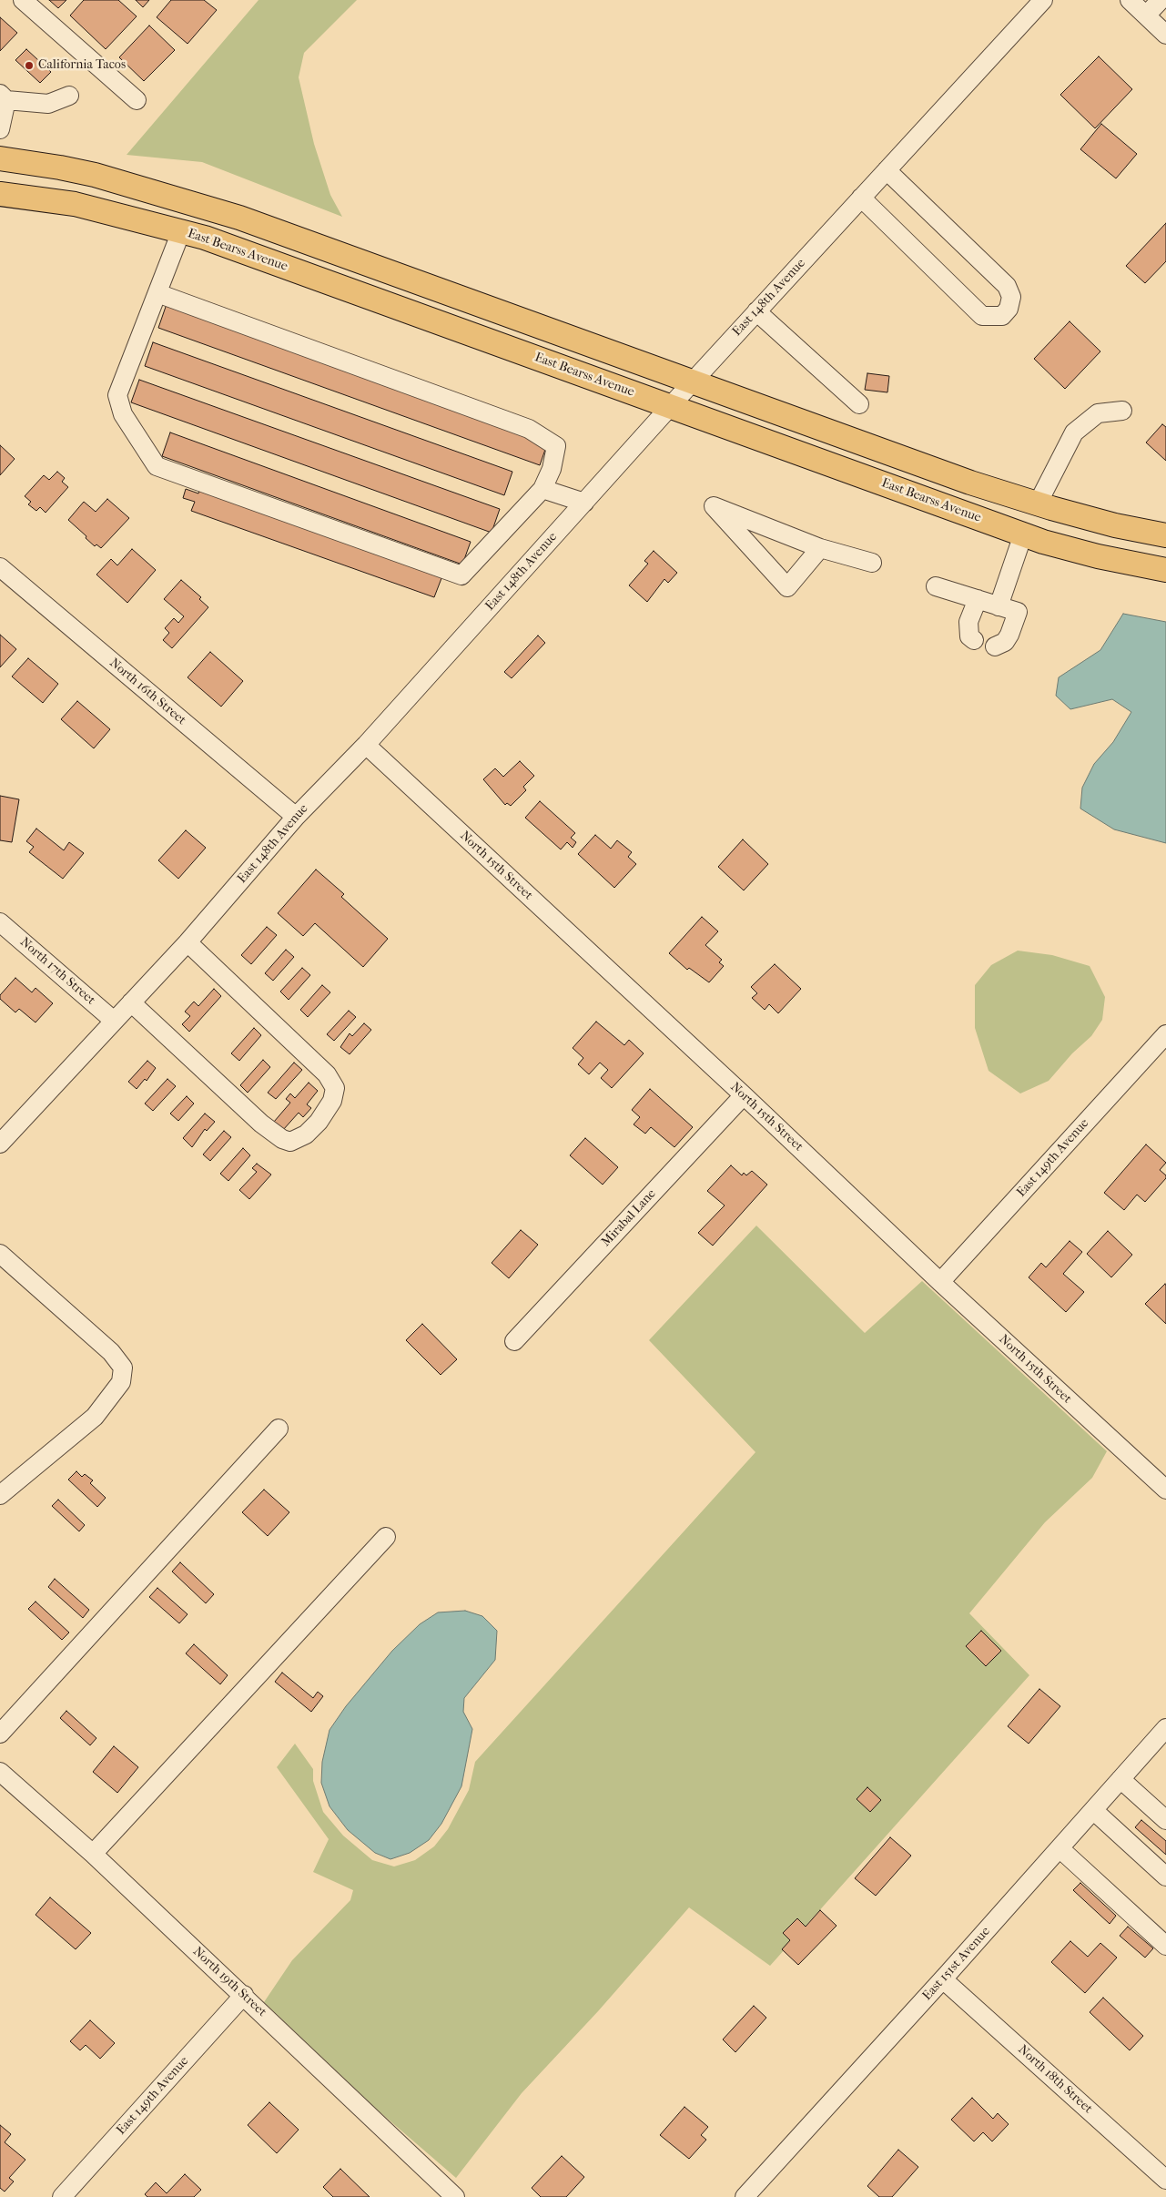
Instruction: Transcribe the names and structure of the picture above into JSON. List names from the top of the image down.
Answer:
{
  "streets": {
    "main road": ["East Bearss Avenue"],
    "street": [
      "East 148th Avenue",
      "North 16th Street",
      "North 15th Street",
      "North 17th Street",
      "East 149th Avenue",
      "Mirabal Lane",
      "East 151st Avenue",
      "North 19th Street",
      "North 18th Street"
    ]
  },
  "crossings": [
    ["East Bearss Avenue", "East 148th Avenue"],
    ["East 148th Avenue", "North 16th Street"],
    ["East 148th Avenue", "North 15th Street"],
    ["East 148th Avenue", "North 17th Street"],
    ["North 15th Street", "East 149th Avenue"],
    ["North 15th Street", "Mirabal Lane"],
    ["East 149th Avenue", "North 19th Street"],
    ["East 151st Avenue", "North 18th Street"]
  ],
  "places": ["California Tacos"]
}
